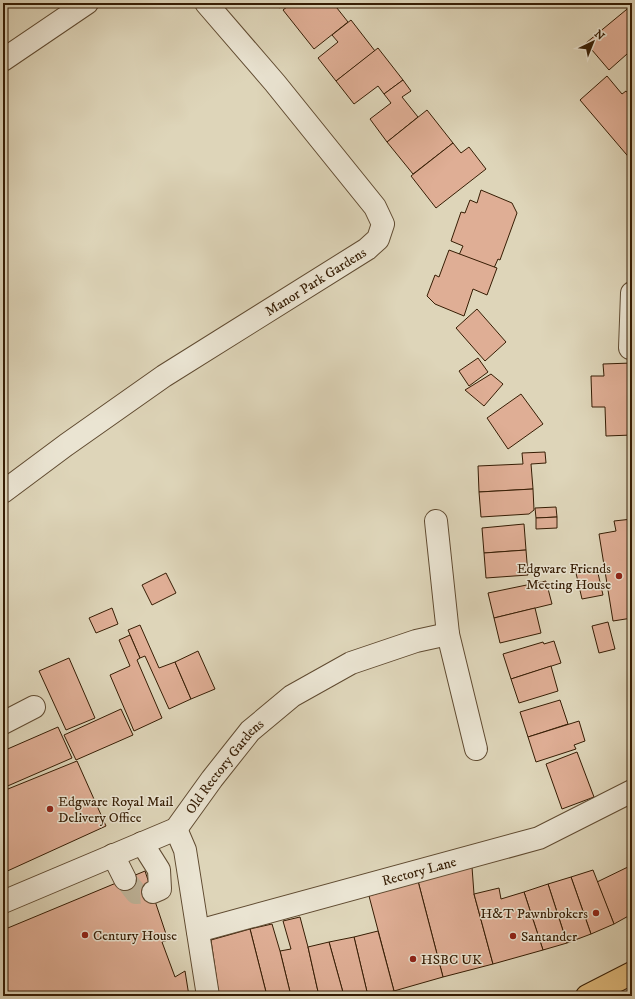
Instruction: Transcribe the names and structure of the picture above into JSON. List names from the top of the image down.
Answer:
{
  "streets": {
    "street": ["Manor Park Gardens", "Old Rectory Gardens", "Rectory Lane"]
  },
  "places": [
    "Edgware Friends Meeting House",
    "Edgware Royal Mail Delivery Office",
    "H&T Pawnbrokers",
    "Century House",
    "Santander",
    "HSBC UK"
  ],
  "north": "top right"
}
